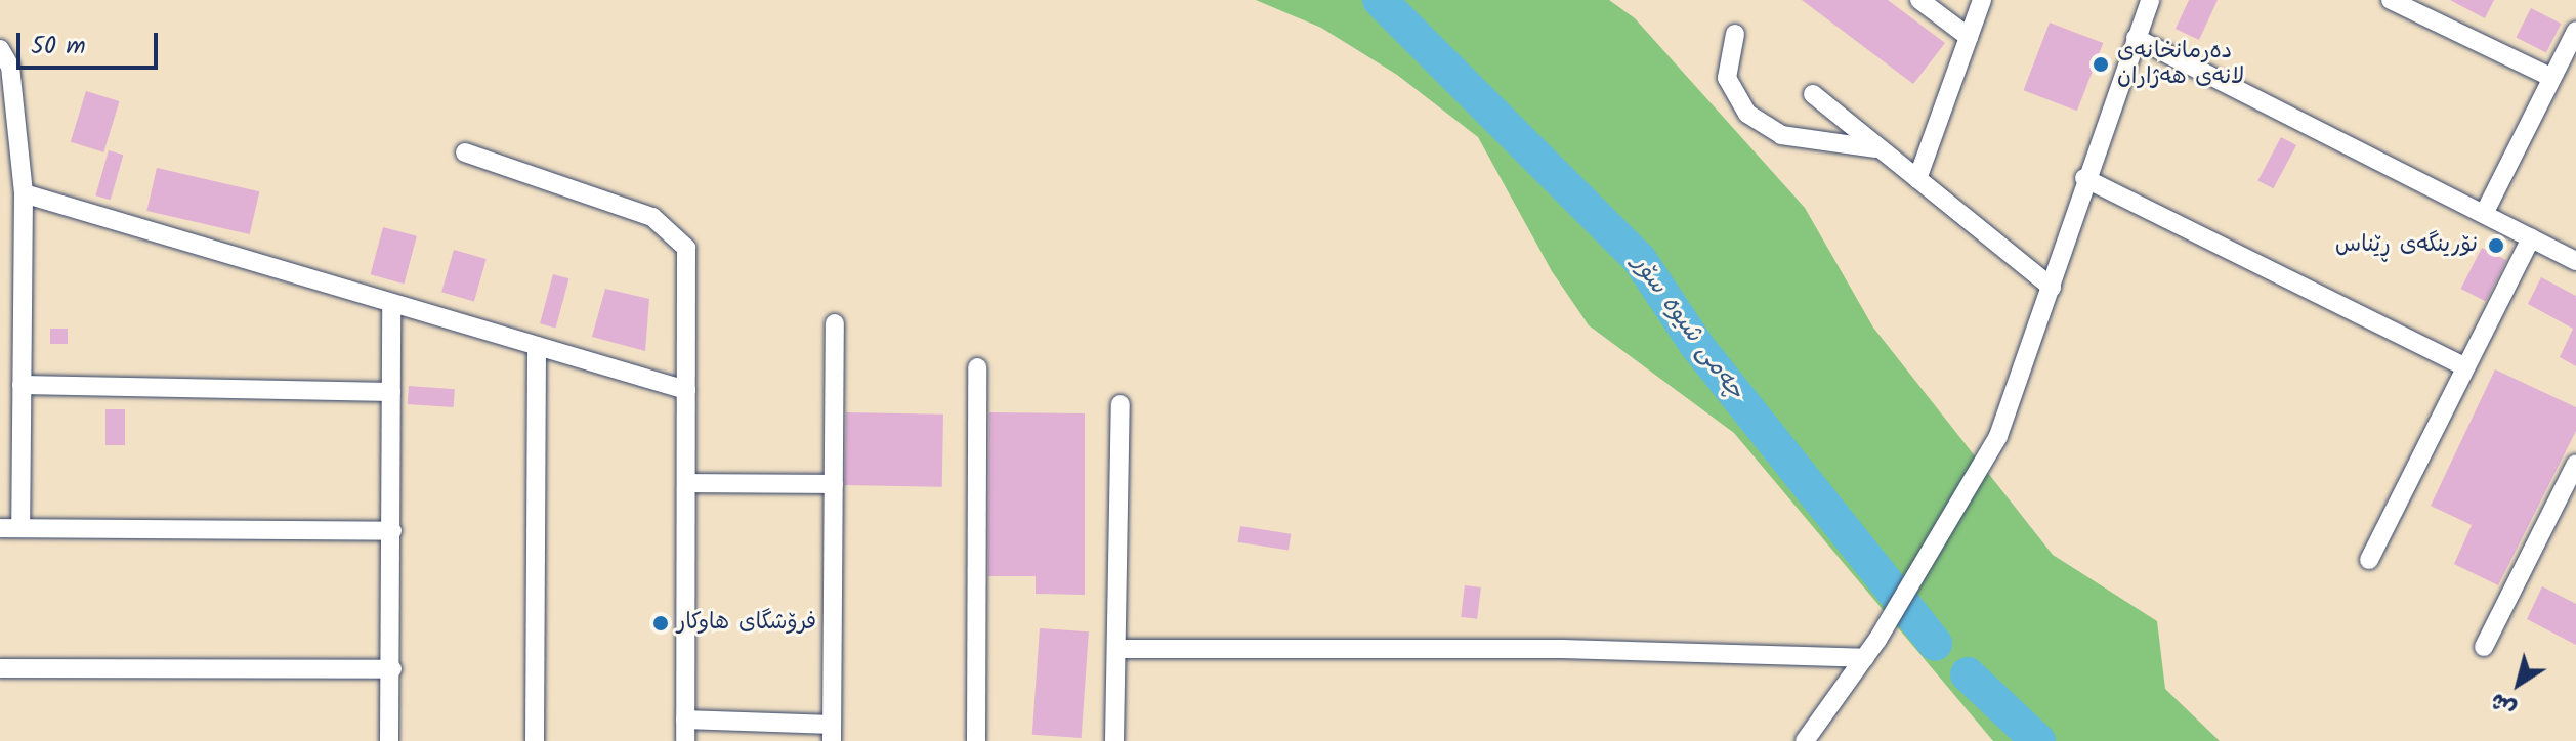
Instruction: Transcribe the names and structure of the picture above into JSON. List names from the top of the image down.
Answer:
{
  "water": ["چەمی شیوە سۆر"],
  "places": ["دەرمانخانەی لانەی هەژاران", "نۆرینگەی ڕێناس", "فرۆشگای ھاوکار"],
  "scale_bar": "50 m",
  "north": "bottom left"
}
